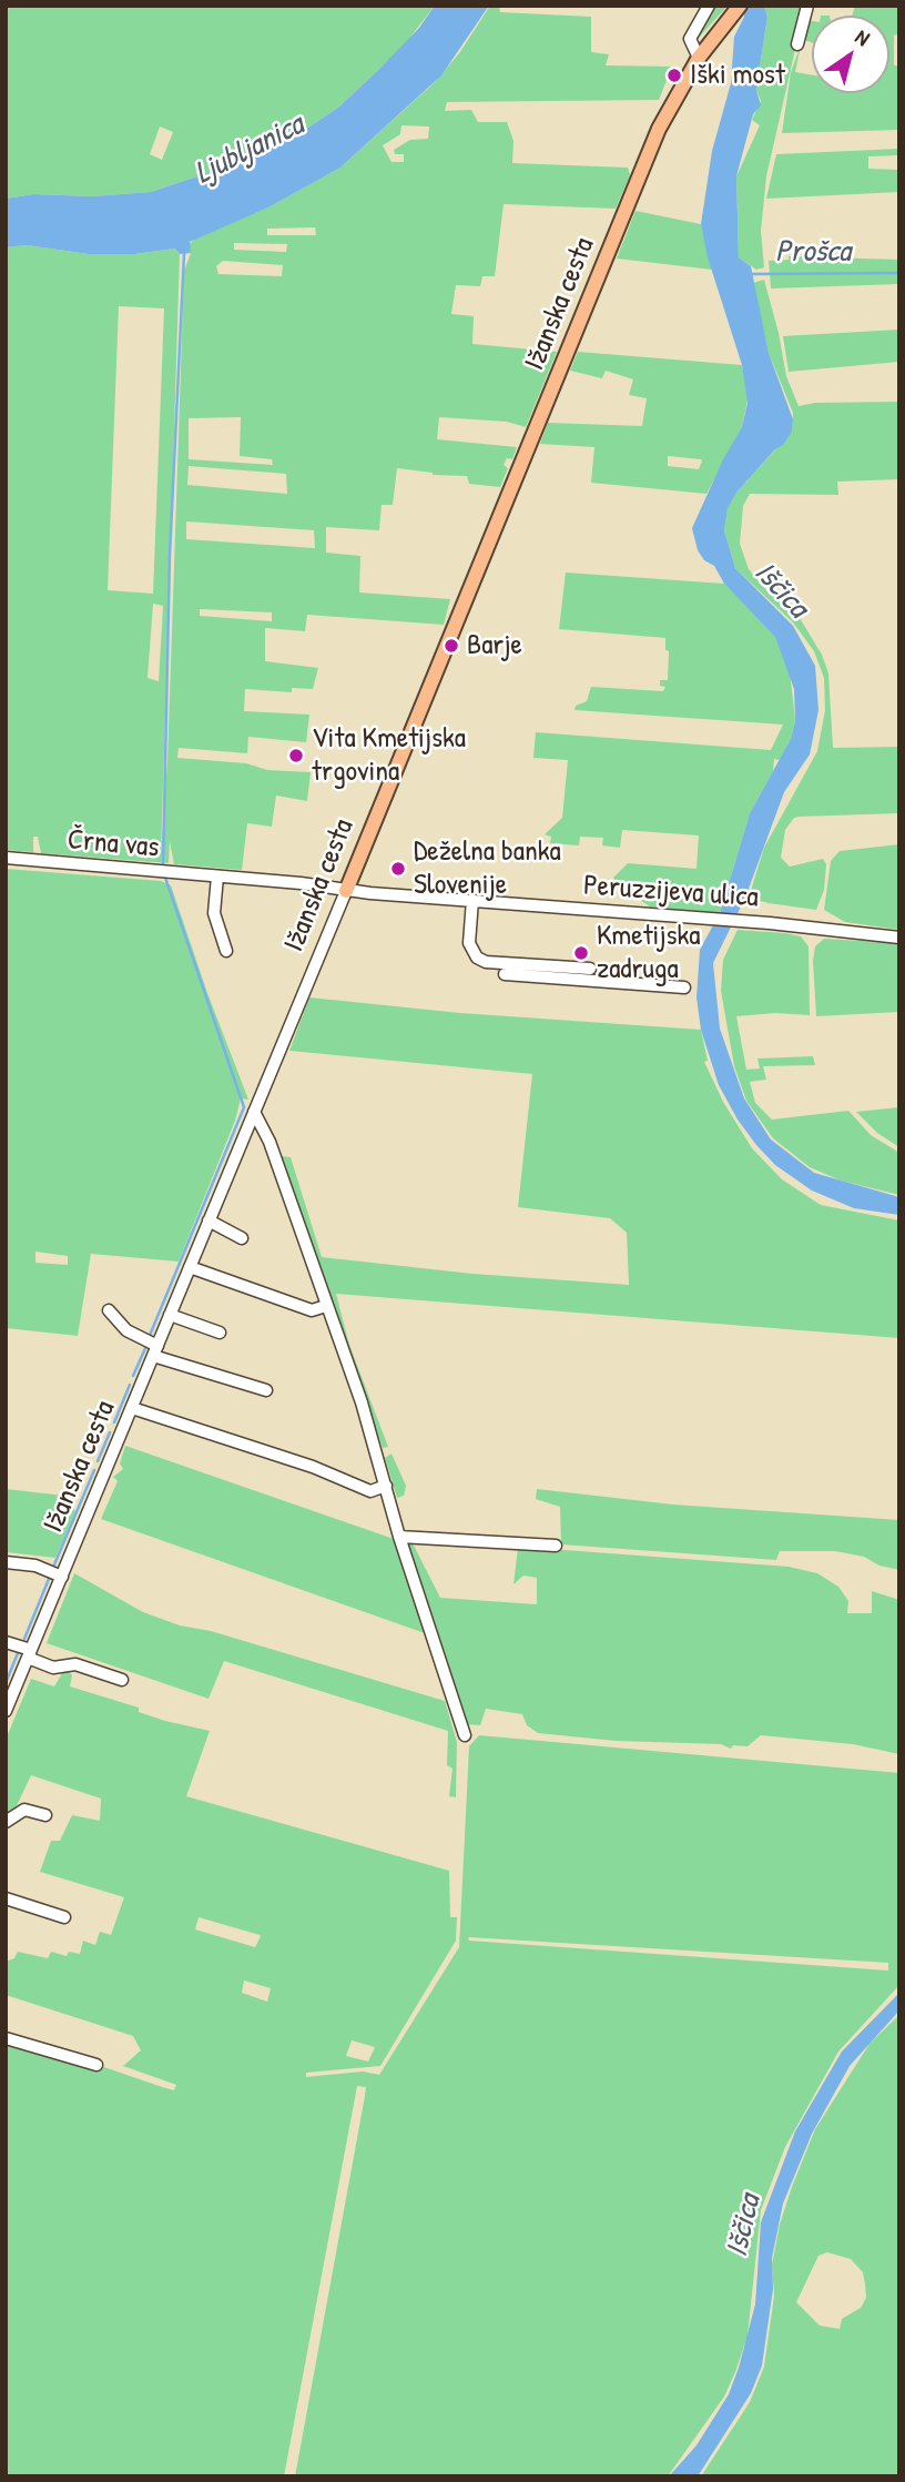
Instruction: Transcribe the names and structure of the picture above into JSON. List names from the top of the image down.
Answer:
{
  "streets": {
    "main road": ["Ižanska cesta"],
    "street": ["Črna vas", "Peruzzijeva ulica"]
  },
  "crossings": [
    ["Ižanska cesta", "Črna vas"],
    ["Ižanska cesta", "Peruzzijeva ulica"],
    ["Črna vas", "Peruzzijeva ulica"]
  ],
  "water": ["Ljubljanica", "Prošca", "Iščica"],
  "places": [
    "Iški most",
    "Barje",
    "Vita Kmetijska trgovina",
    "Deželna banka Slovenije",
    "Kmetijska zadruga"
  ],
  "north": "top right"
}
